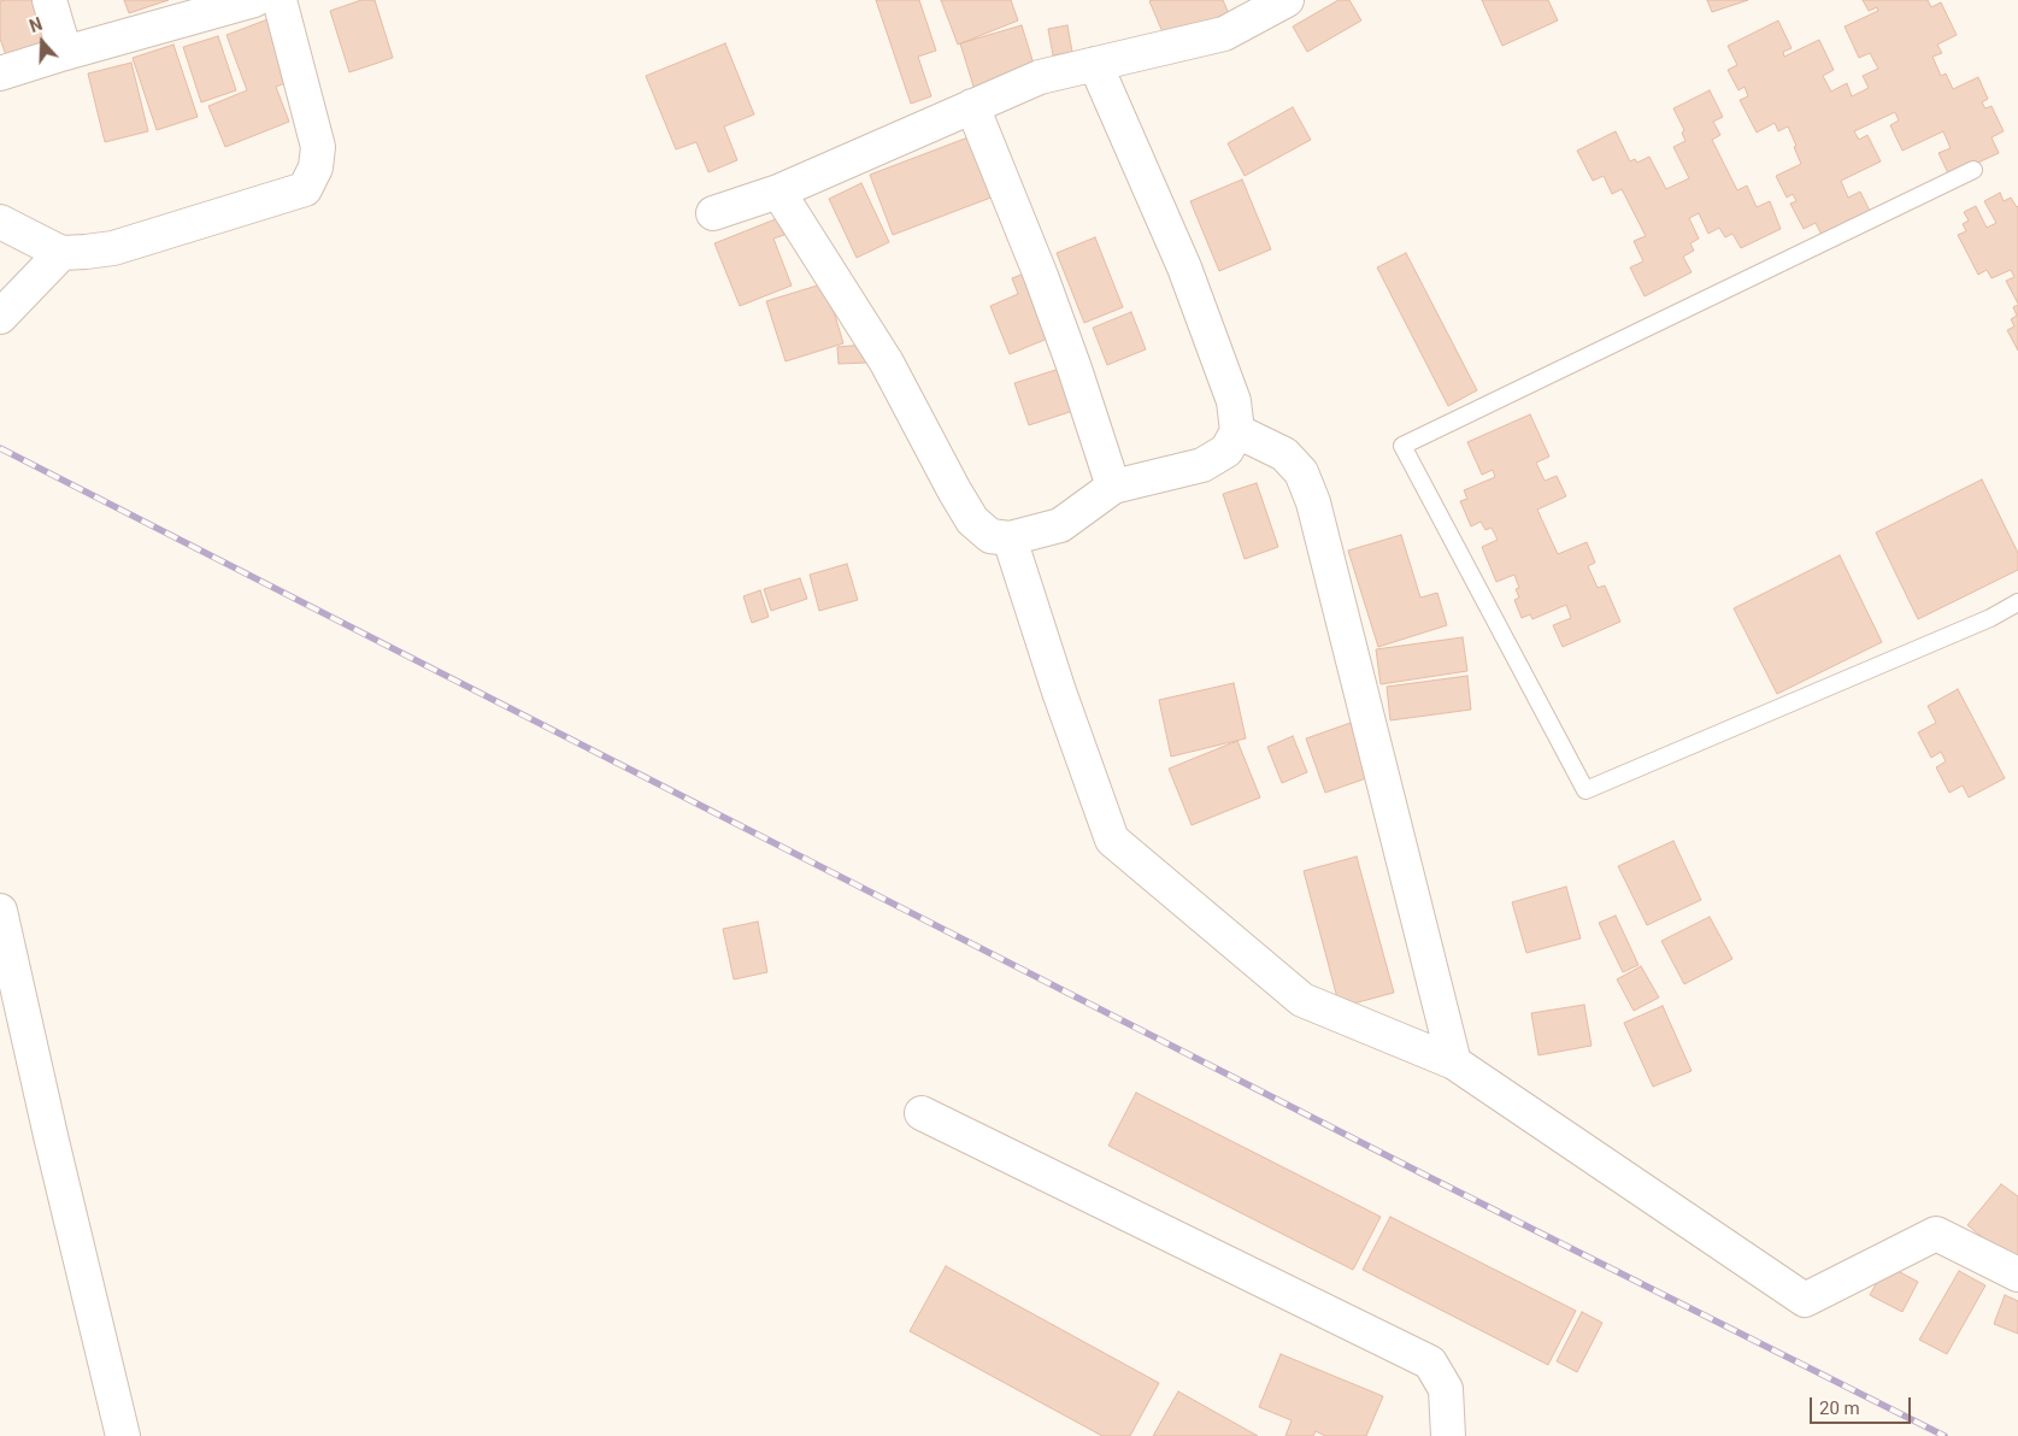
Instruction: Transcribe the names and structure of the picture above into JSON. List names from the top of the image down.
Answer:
{
  "scale_bar": "20 m",
  "north": "top"
}
